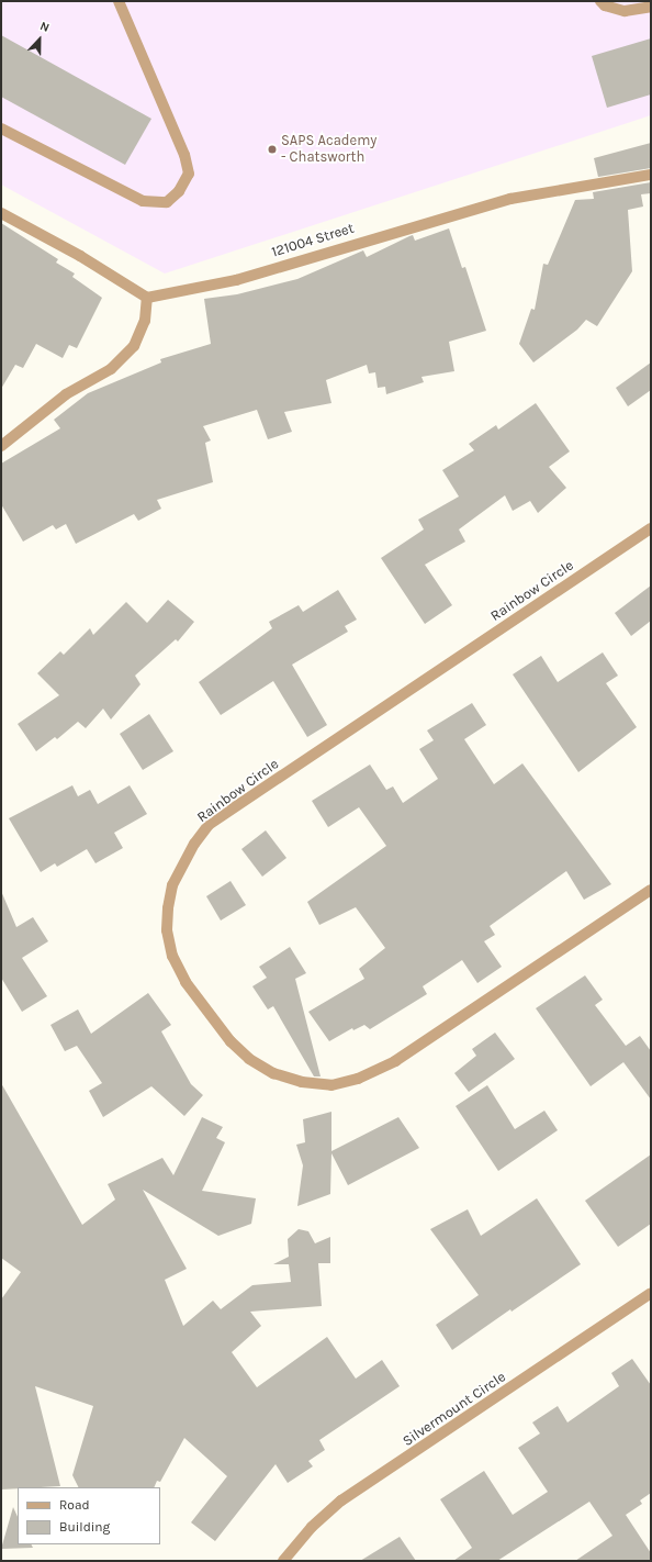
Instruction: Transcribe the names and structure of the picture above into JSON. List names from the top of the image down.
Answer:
{
  "streets": {
    "street": ["121004 Street", "Rainbow Circle", "Silvermount Circle"]
  },
  "places": ["SAPS Academy - Chatsworth"],
  "legend": ["Road", "Building"],
  "north": "top"
}
